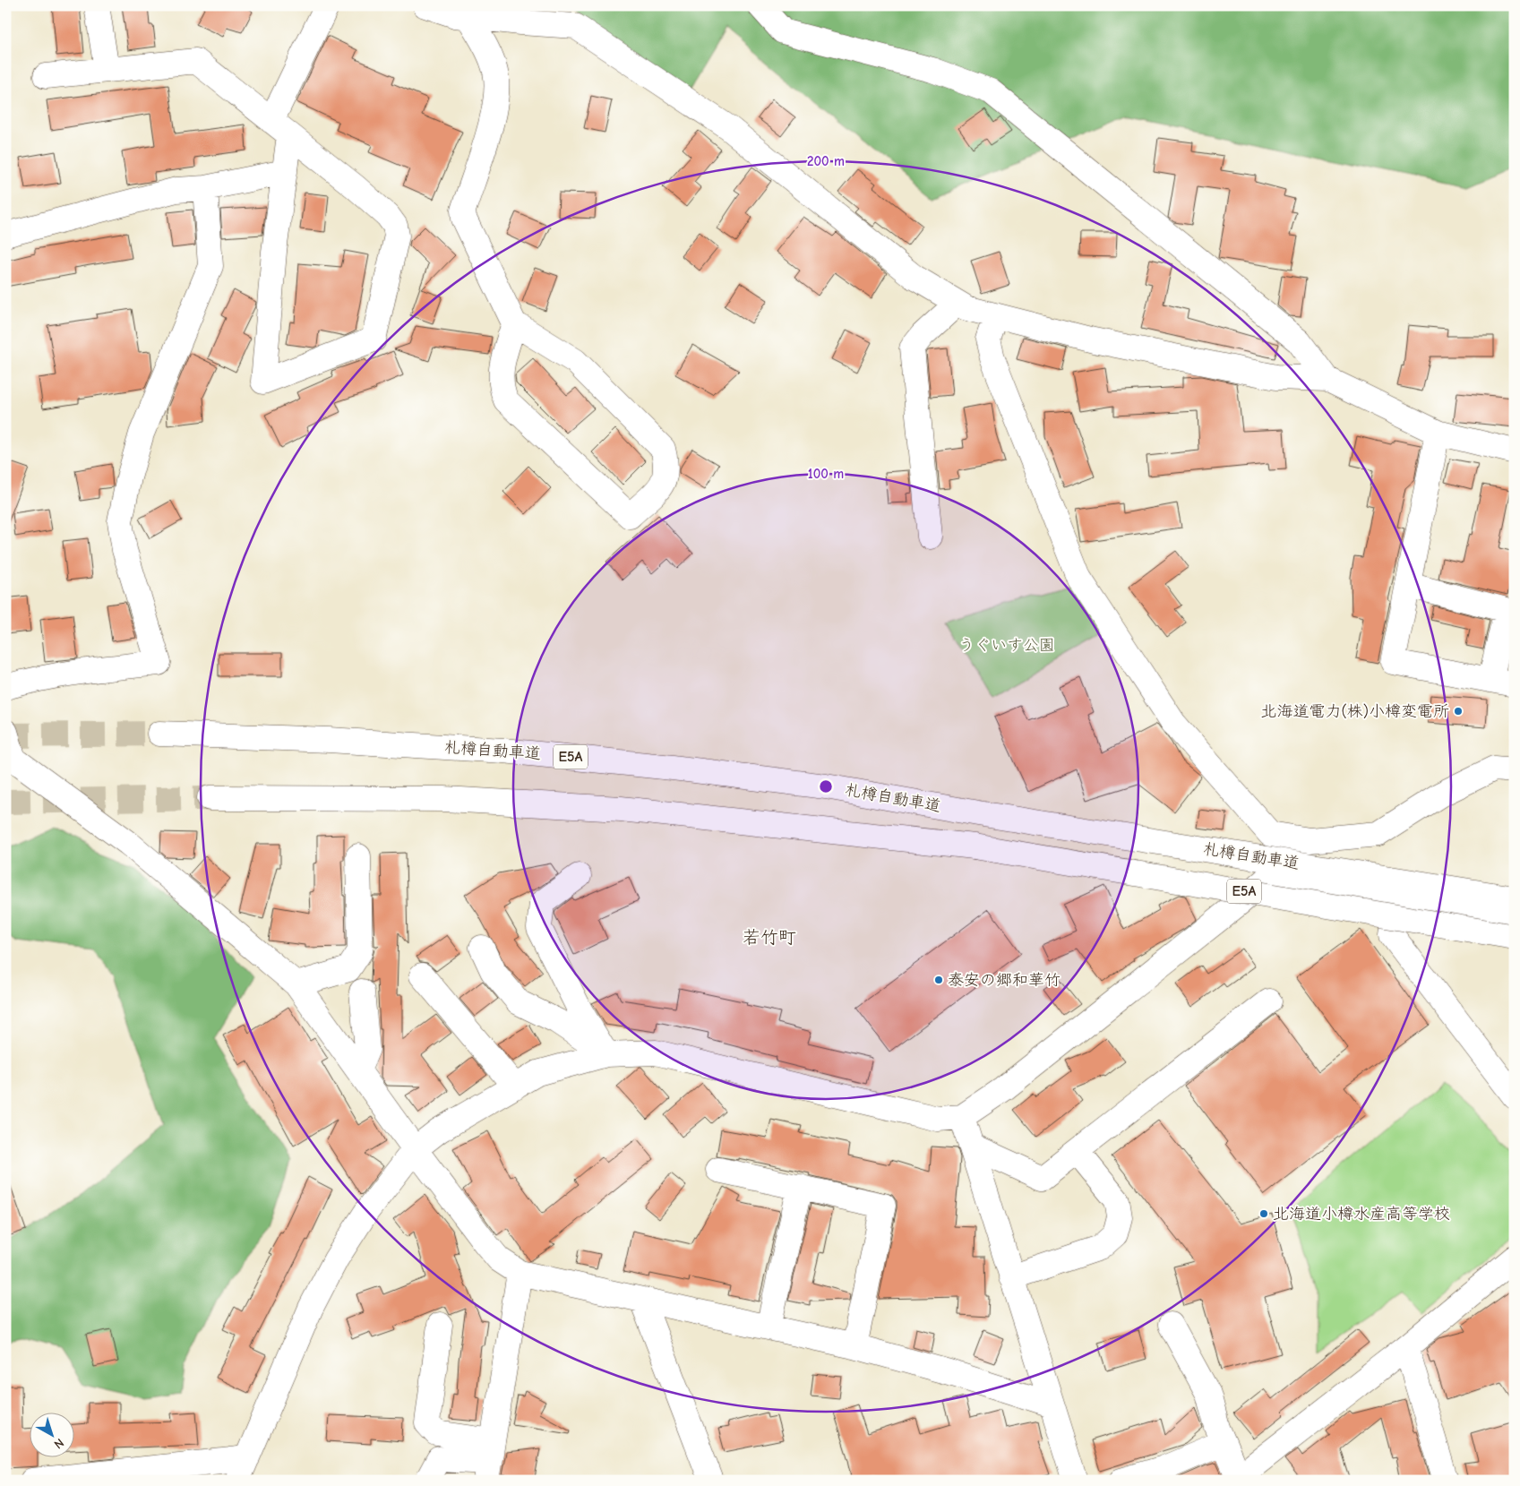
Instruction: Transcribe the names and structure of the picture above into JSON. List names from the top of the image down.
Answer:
{
  "streets": {
    "main road": ["札樽自動車道", "E5A"]
  },
  "districts": ["若竹町"],
  "parks": ["うぐいす公園"],
  "places": ["北海道電力(株)小樽変電所", "泰安の郷和華竹", "北海道小樽水産高等学校"],
  "north": "bottom right",
  "rings": ["200 m", "100 m"]
}
